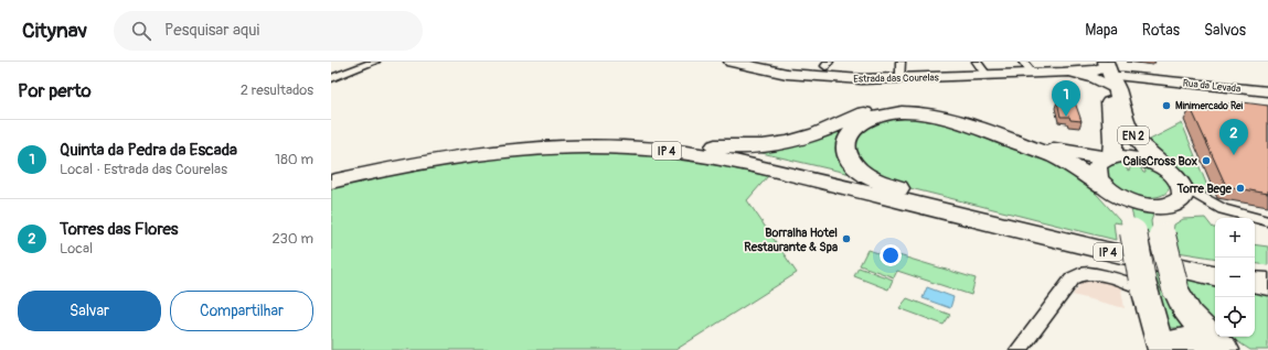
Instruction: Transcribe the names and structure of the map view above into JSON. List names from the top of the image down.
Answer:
{
  "streets": {
    "highway": ["IP 4"],
    "main road": ["Estrada das Courelas", "EN 2"],
    "street": ["Rua da Levada"]
  },
  "crossings": [
    ["EN 2", "IP 4"]
  ],
  "places": [
    "Minimercado Rei",
    "CalisCross Box",
    "Torre Bege",
    "Borralha Hotel Restaurante & Spa"
  ],
  "page": {
    "header": "Citynav",
    "search": "Pesquisar aqui",
    "nav": ["Mapa", "Rotas", "Salvos"],
    "heading": ["Por perto", "2 resultados"],
    "pins": ["1", "2"],
    "list": [
      {
        "mark": "1",
        "name": "Quinta da Pedra da Escada",
        "note": "Local · Estrada das Courelas",
        "value": "180 m"
      },
      {
        "mark": "2",
        "name": "Torres das Flores",
        "note": "Local",
        "value": "230 m"
      }
    ],
    "map_buttons": ["+", "−"],
    "buttons": ["Salvar", "Compartilhar"]
  }
}
